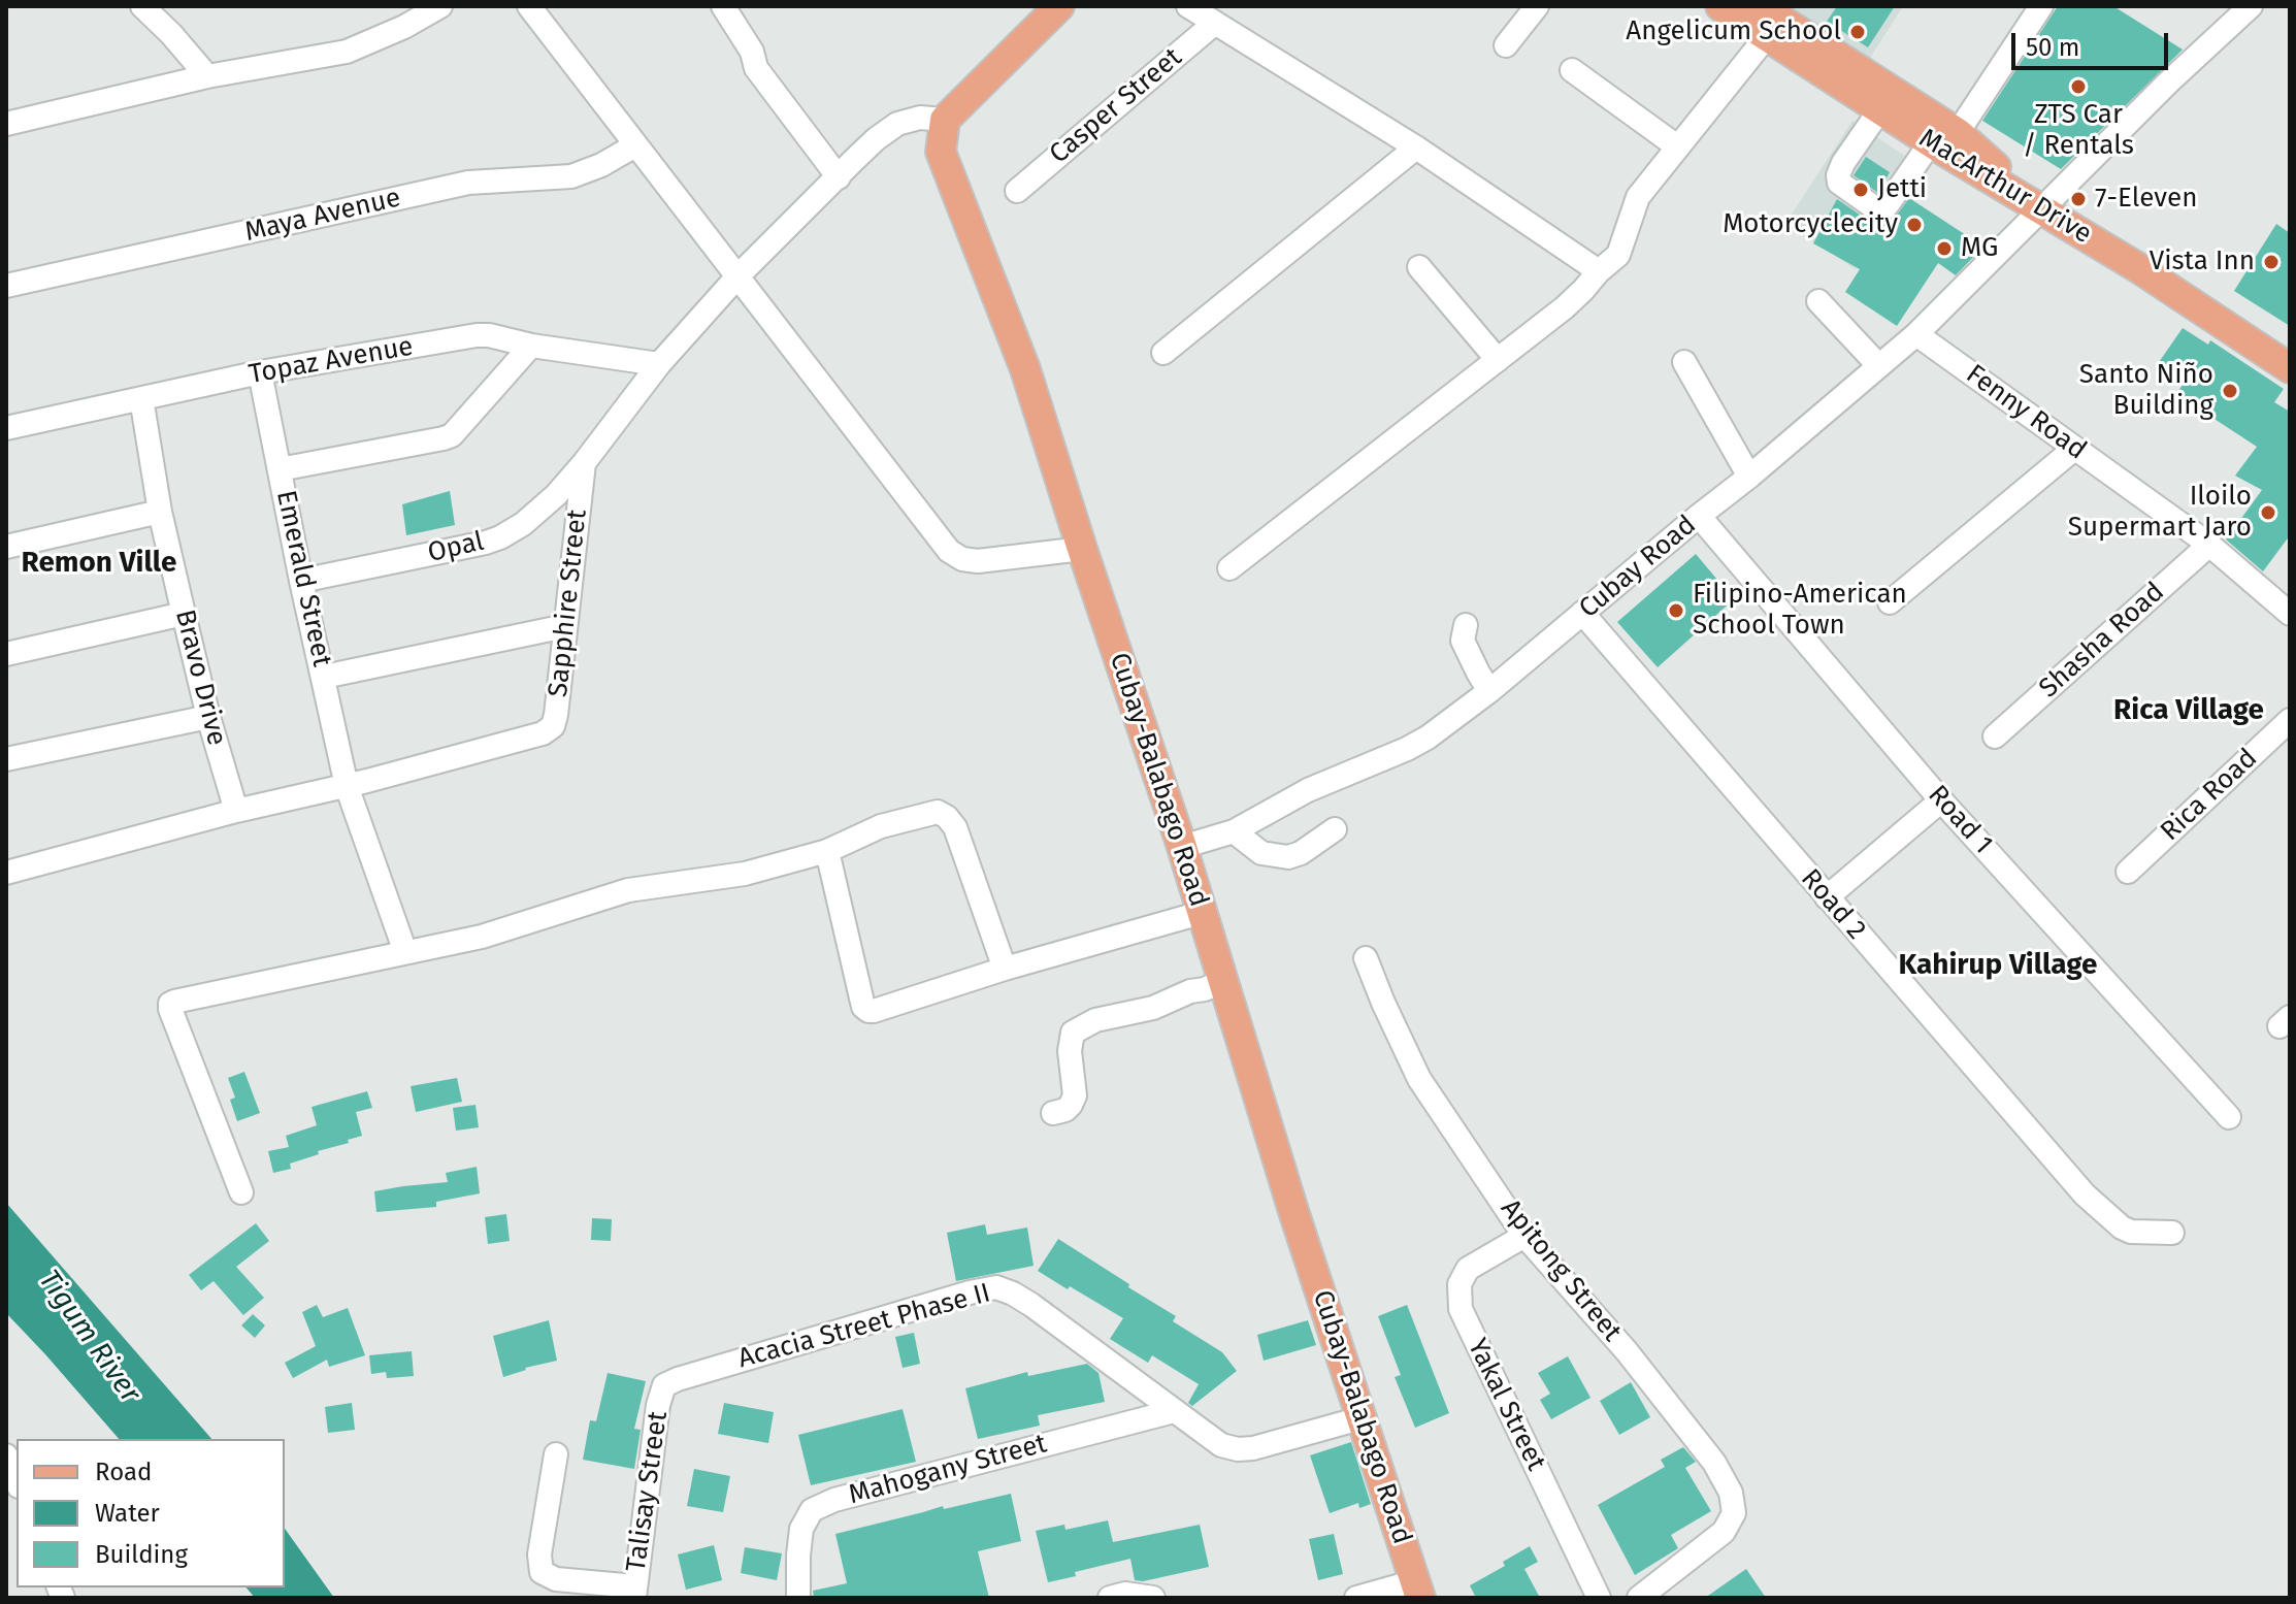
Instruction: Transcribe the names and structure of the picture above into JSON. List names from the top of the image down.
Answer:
{
  "streets": {
    "main road": ["MacArthur Drive", "Cubay-Balabago Road"],
    "street": [
      "Casper Street",
      "Maya Avenue",
      "Topaz Avenue",
      "Fenny Road",
      "Opal",
      "Cubay Road",
      "Emerald Street",
      "Sapphire Street",
      "Shasha Road",
      "Bravo Drive",
      "Rica Road",
      "Road 1",
      "Road 2",
      "Apitong Street",
      "Acacia Street Phase II",
      "Yakal Street",
      "Mahogany Street",
      "Talisay Street"
    ]
  },
  "crossings": [
    ["MacArthur Drive", "Cubay Road"],
    ["Topaz Avenue", "Opal"],
    ["Topaz Avenue", "Emerald Street"],
    ["Topaz Avenue", "Bravo Drive"],
    ["Fenny Road", "Cubay Road"],
    ["Fenny Road", "Shasha Road"],
    ["Opal", "Emerald Street"],
    ["Opal", "Sapphire Street"],
    ["Opal", "Cubay-Balabago Road"],
    ["Cubay Road", "Cubay-Balabago Road"],
    ["Cubay Road", "Road 1"],
    ["Cubay Road", "Road 2"],
    ["Emerald Street", "Sapphire Street"],
    ["Cubay-Balabago Road", "Acacia Street Phase II"],
    ["Apitong Street", "Yakal Street"],
    ["Acacia Street Phase II", "Mahogany Street"],
    ["Acacia Street Phase II", "Talisay Street"]
  ],
  "districts": ["Remon Ville", "Rica Village", "Kahirup Village"],
  "water": ["Tigum River"],
  "places": [
    "Angelicum School",
    "ZTS Car / Rentals",
    "Jetti",
    "7-Eleven",
    "Motorcyclecity",
    "MG",
    "Vista Inn",
    "Santo Niño Building",
    "Iloilo Supermart Jaro",
    "Filipino-American School Town"
  ],
  "legend": ["Road", "Water", "Building"],
  "scale_bar": "50 m"
}
